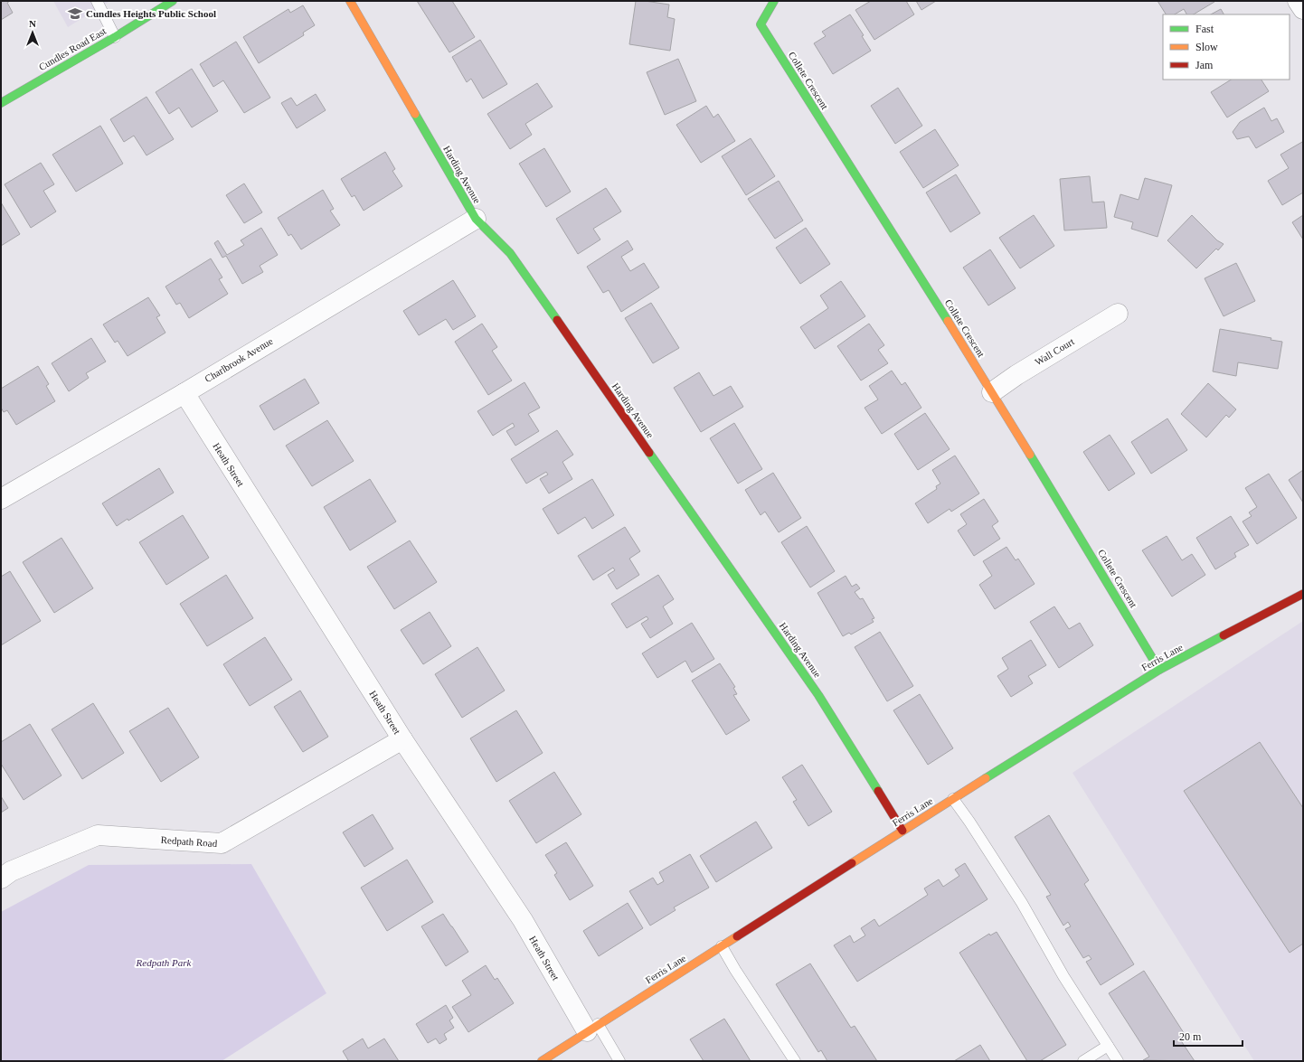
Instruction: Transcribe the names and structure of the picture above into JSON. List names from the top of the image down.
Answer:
{
  "streets": {
    "street": [
      "Cundles Road East",
      "Collete Crescent",
      "Harding Avenue",
      "Wall Court",
      "Charlbrook Avenue",
      "Heath Street",
      "Ferris Lane",
      "Redpath Road"
    ]
  },
  "crossings": [
    ["Collete Crescent", "Wall Court"],
    ["Collete Crescent", "Ferris Lane"],
    ["Harding Avenue", "Charlbrook Avenue"],
    ["Harding Avenue", "Ferris Lane"],
    ["Charlbrook Avenue", "Heath Street"],
    ["Heath Street", "Ferris Lane"],
    ["Heath Street", "Redpath Road"]
  ],
  "parks": ["Redpath Park"],
  "places": {
    "school or university": ["Cundles Heights Public School"]
  },
  "legend": ["Fast", "Slow", "Jam"],
  "scale_bar": "20 m",
  "north": "top"
}
